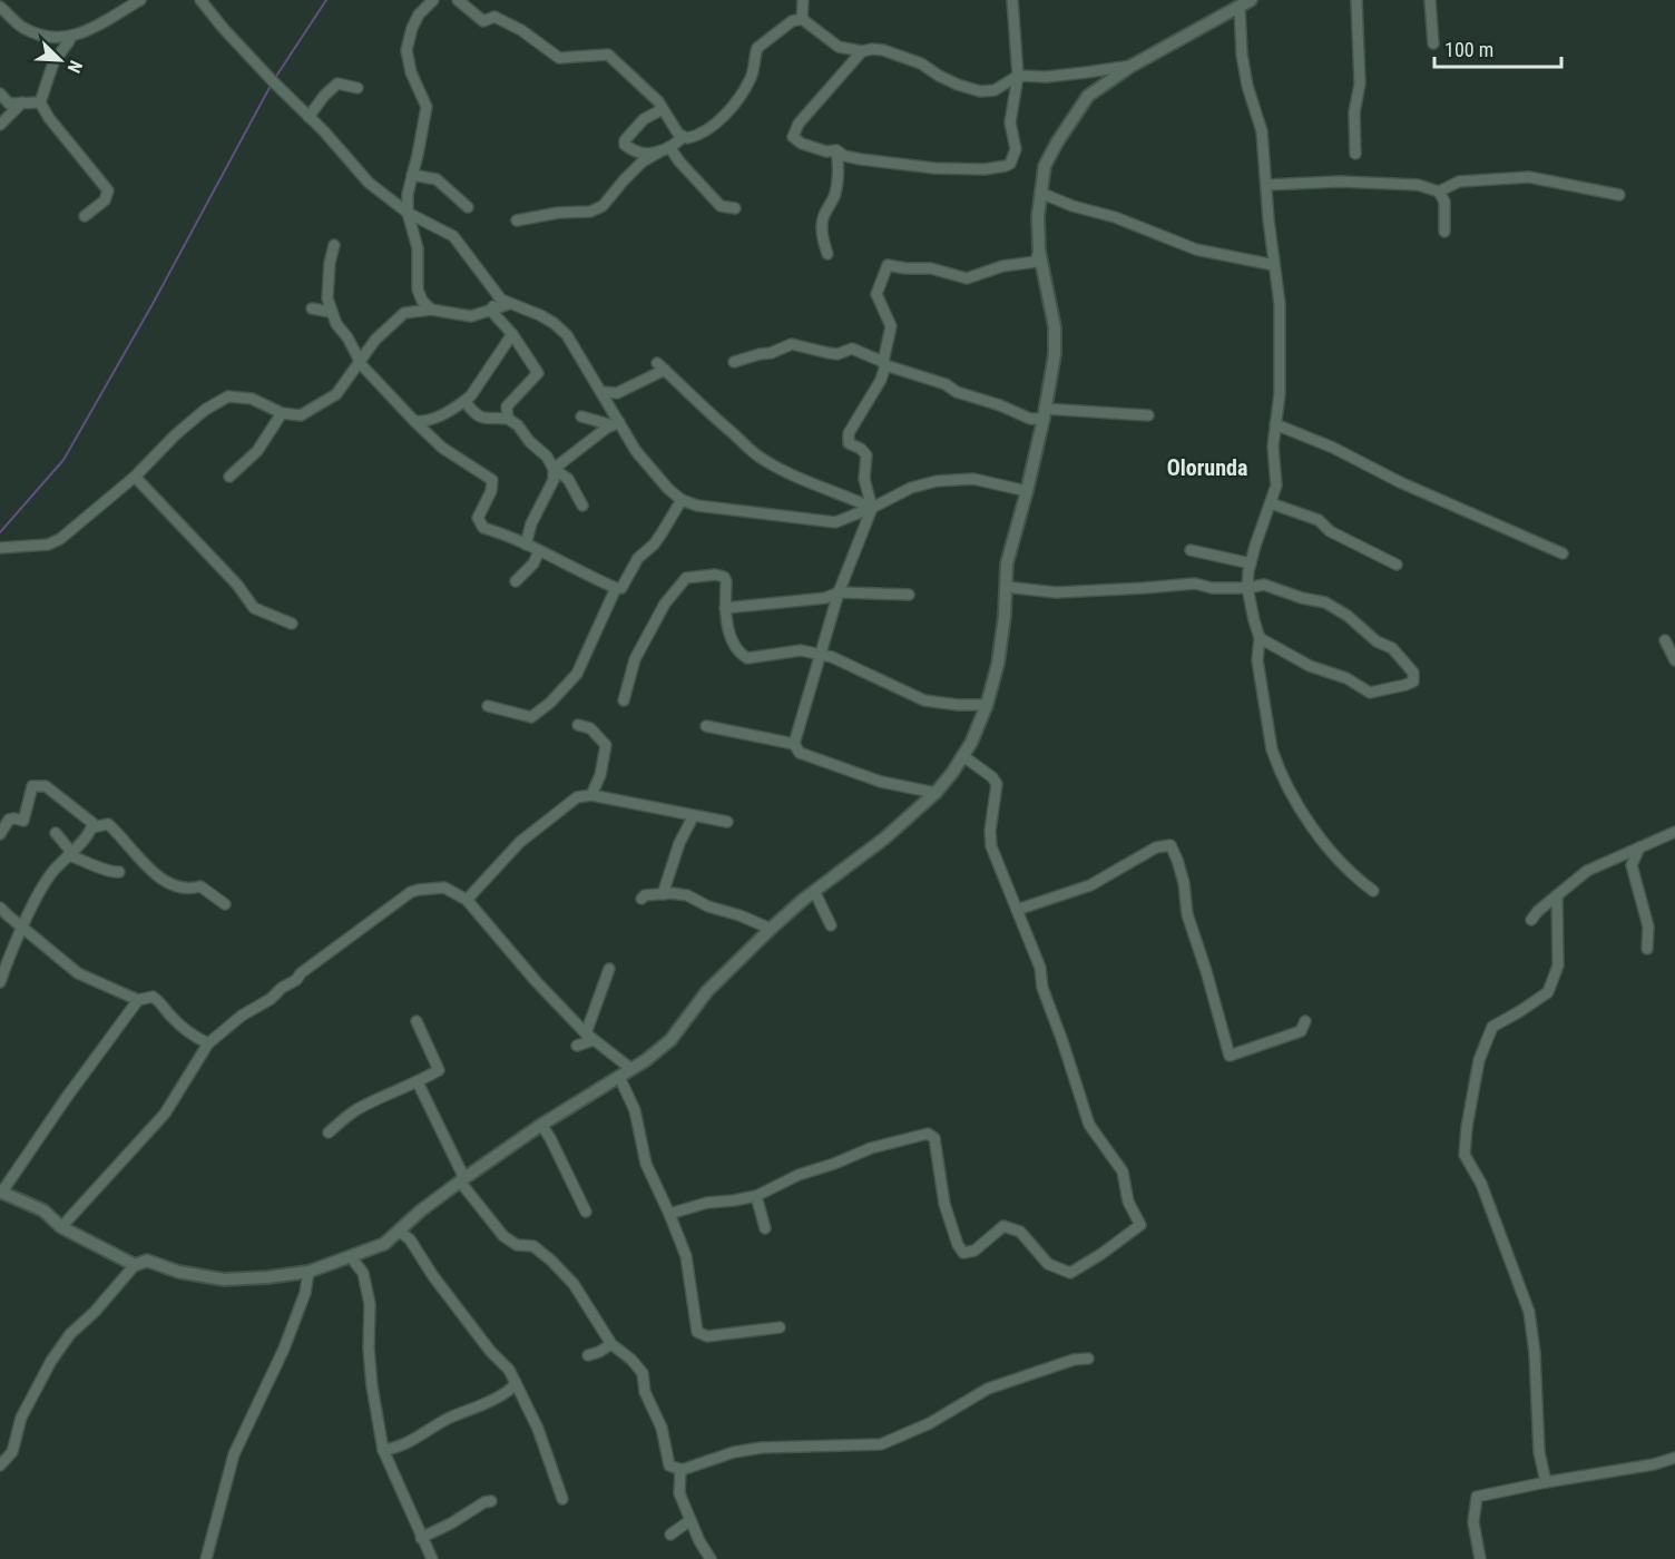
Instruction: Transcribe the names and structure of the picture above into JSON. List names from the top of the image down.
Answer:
{
  "districts": ["Olorunda"],
  "scale_bar": "100 m",
  "north": "bottom right"
}
